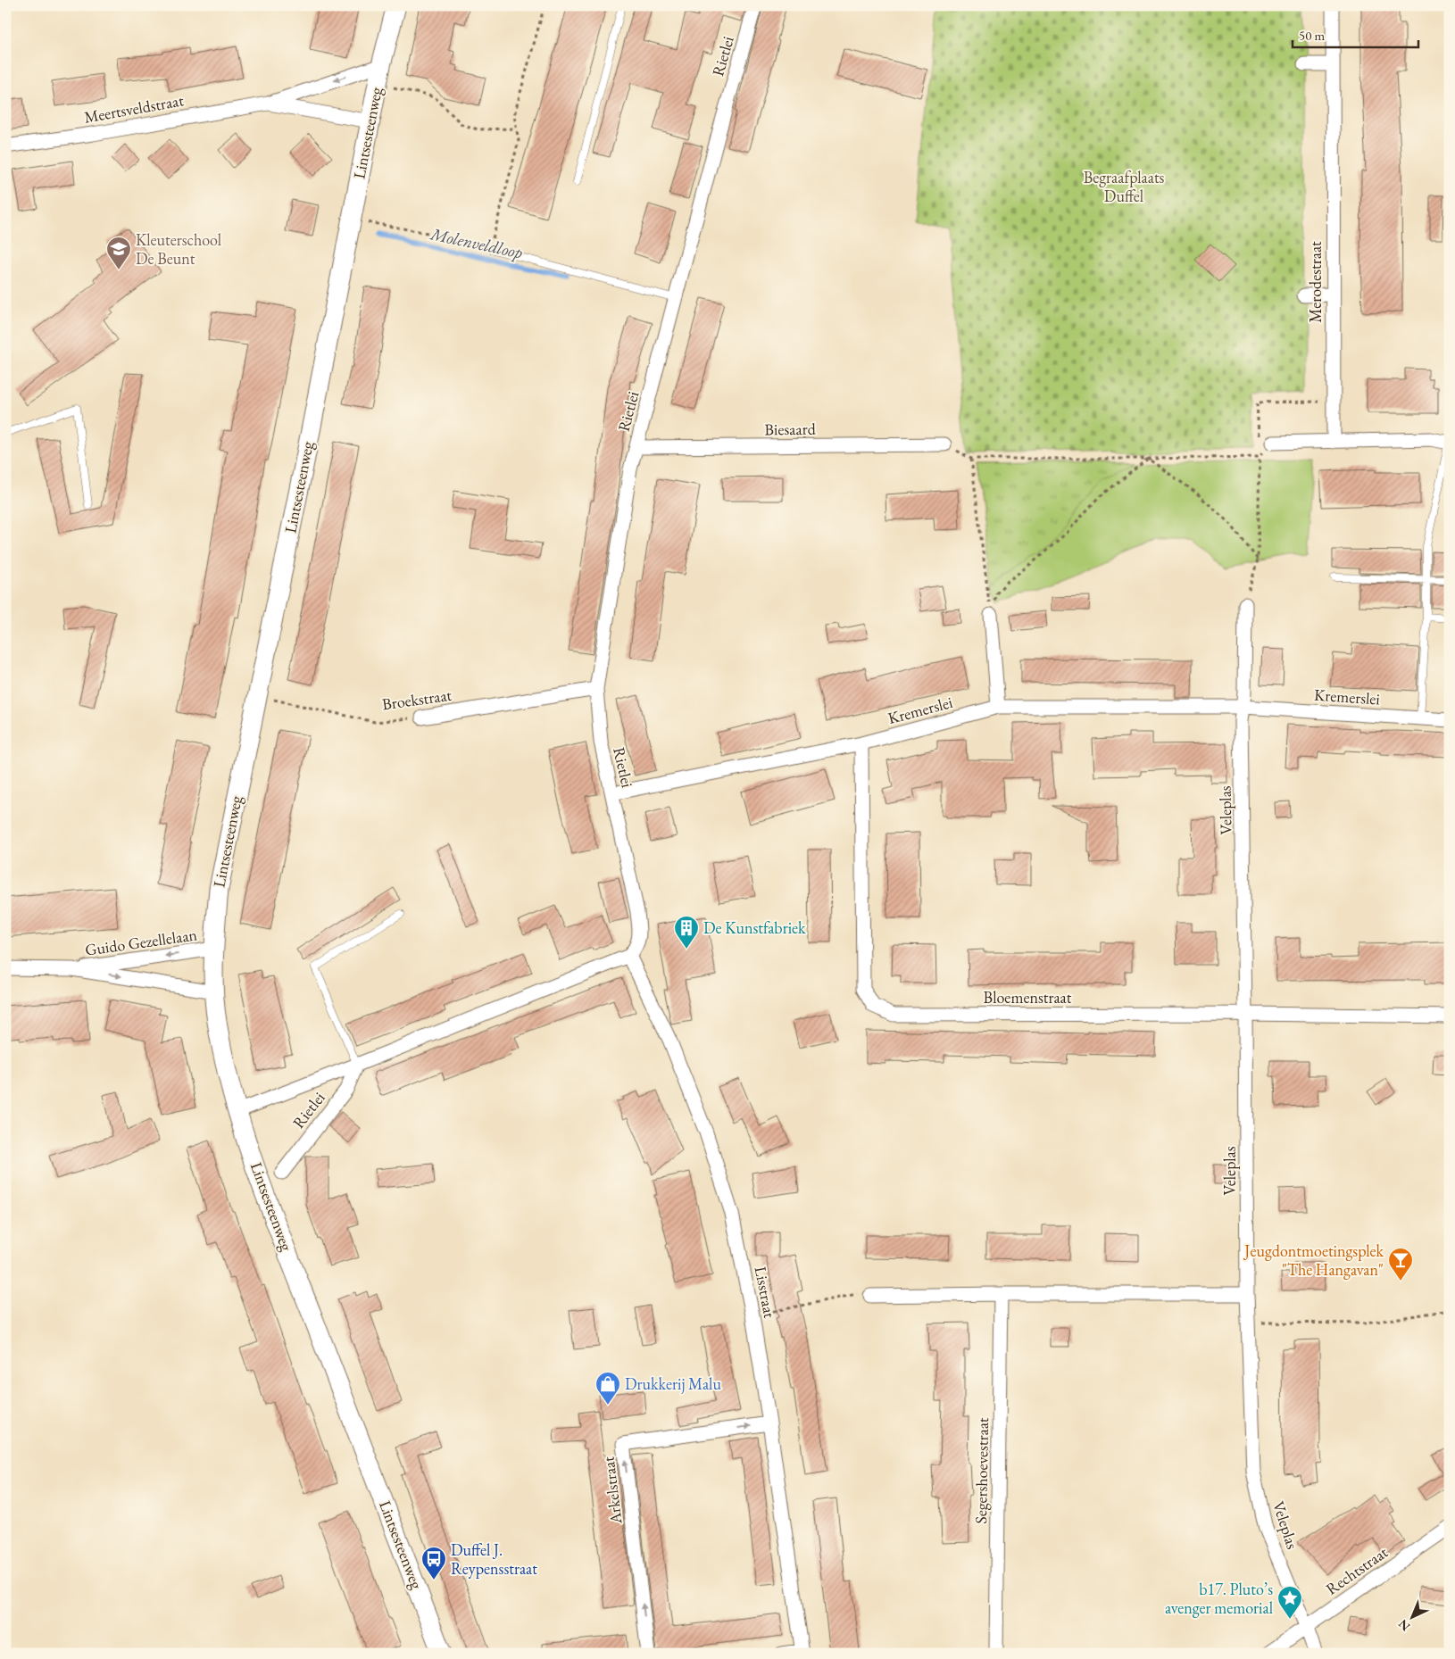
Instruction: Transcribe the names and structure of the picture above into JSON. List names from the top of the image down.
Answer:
{
  "streets": {
    "street": [
      "Rietlei",
      "Meertsveldstraat",
      "Lintsesteenweg",
      "Merodestraat",
      "Biesaard",
      "Kremerslei",
      "Broekstraat",
      "Veleplas",
      "Guido Gezellelaan",
      "Bloemenstraat",
      "Lisstraat",
      "Segershoevestraat",
      "Arkelstraat",
      "Rechtstraat"
    ]
  },
  "crossings": [
    ["Rietlei", "Lintsesteenweg"],
    ["Rietlei", "Biesaard"],
    ["Rietlei", "Kremerslei"],
    ["Rietlei", "Broekstraat"],
    ["Rietlei", "Lisstraat"],
    ["Meertsveldstraat", "Lintsesteenweg"],
    ["Lintsesteenweg", "Broekstraat"],
    ["Lintsesteenweg", "Guido Gezellelaan"],
    ["Kremerslei", "Veleplas"],
    ["Kremerslei", "Bloemenstraat"],
    ["Veleplas", "Bloemenstraat"],
    ["Veleplas", "Rechtstraat"],
    ["Lisstraat", "Arkelstraat"]
  ],
  "water": ["Molenveldloop"],
  "parks": ["Begraafplaats Duffel"],
  "places": {
    "school or university": ["Kleuterschool De Beunt"],
    "building": ["De Kunstfabriek"],
    "bar": ["Jeugdontmoetingsplek \"The Hangavan\""],
    "shop": ["Drukkerij Malu"],
    "bus stop": ["Duffel J. Reypensstraat"],
    "place": ["b17. Pluto’s avenger memorial"]
  },
  "scale_bar": "50 m",
  "north": "bottom left"
}
